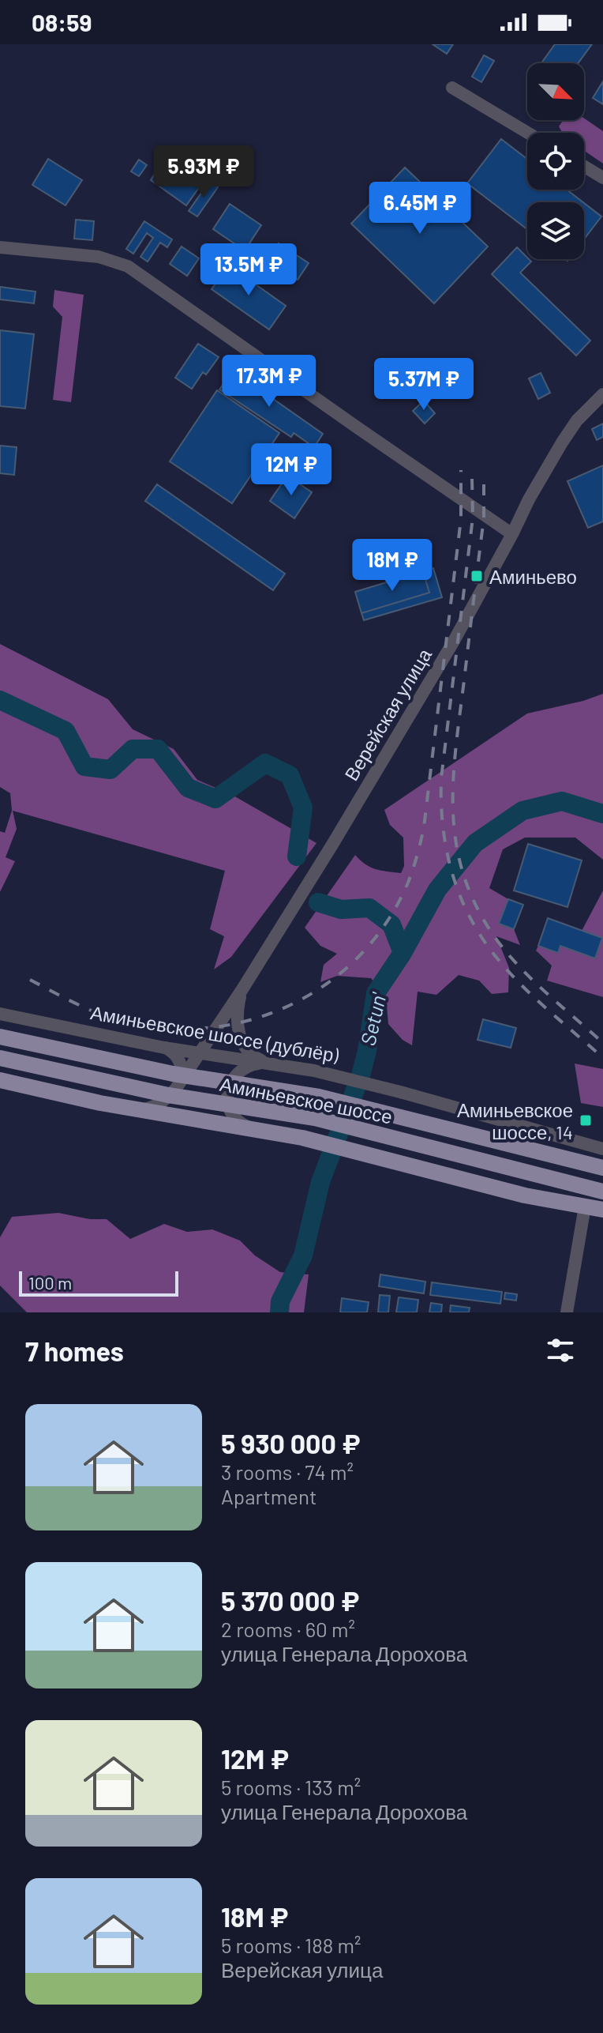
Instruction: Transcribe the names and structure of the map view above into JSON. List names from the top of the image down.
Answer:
{
  "streets": {
    "main road": ["Аминьевское шоссе"],
    "street": ["Верейская улица", "Аминьевское шоссе (дублёр)"]
  },
  "crossings": [
    ["Верейская улица", "Аминьевское шоссе (дублёр)"]
  ],
  "water": ["Setun'"],
  "places": {
    "transit": ["Аминьево", "Аминьевское шоссе, 14"]
  },
  "scale_bar": "100 m",
  "north": "bottom right",
  "page": {
    "status": "08:59",
    "price": [
      "5.93M ₽",
      "6.45M ₽",
      "13.5M ₽",
      "17.3M ₽",
      "5.37M ₽",
      "12M ₽",
      "18M ₽"
    ],
    "scale": "100 m",
    "heading": "7 homes",
    "list": [
      {
        "name": "5 930 000 ₽",
        "note": "3 rooms · 74 m² · Apartment"
      },
      {
        "name": "5 370 000 ₽",
        "note": "2 rooms · 60 m² · улица Генерала Дорохова"
      },
      {
        "name": "12M ₽",
        "note": "5 rooms · 133 m² · улица Генерала Дорохова"
      },
      {
        "name": "18M ₽",
        "note": "5 rooms · 188 m² · Верейская улица"
      }
    ]
  }
}
